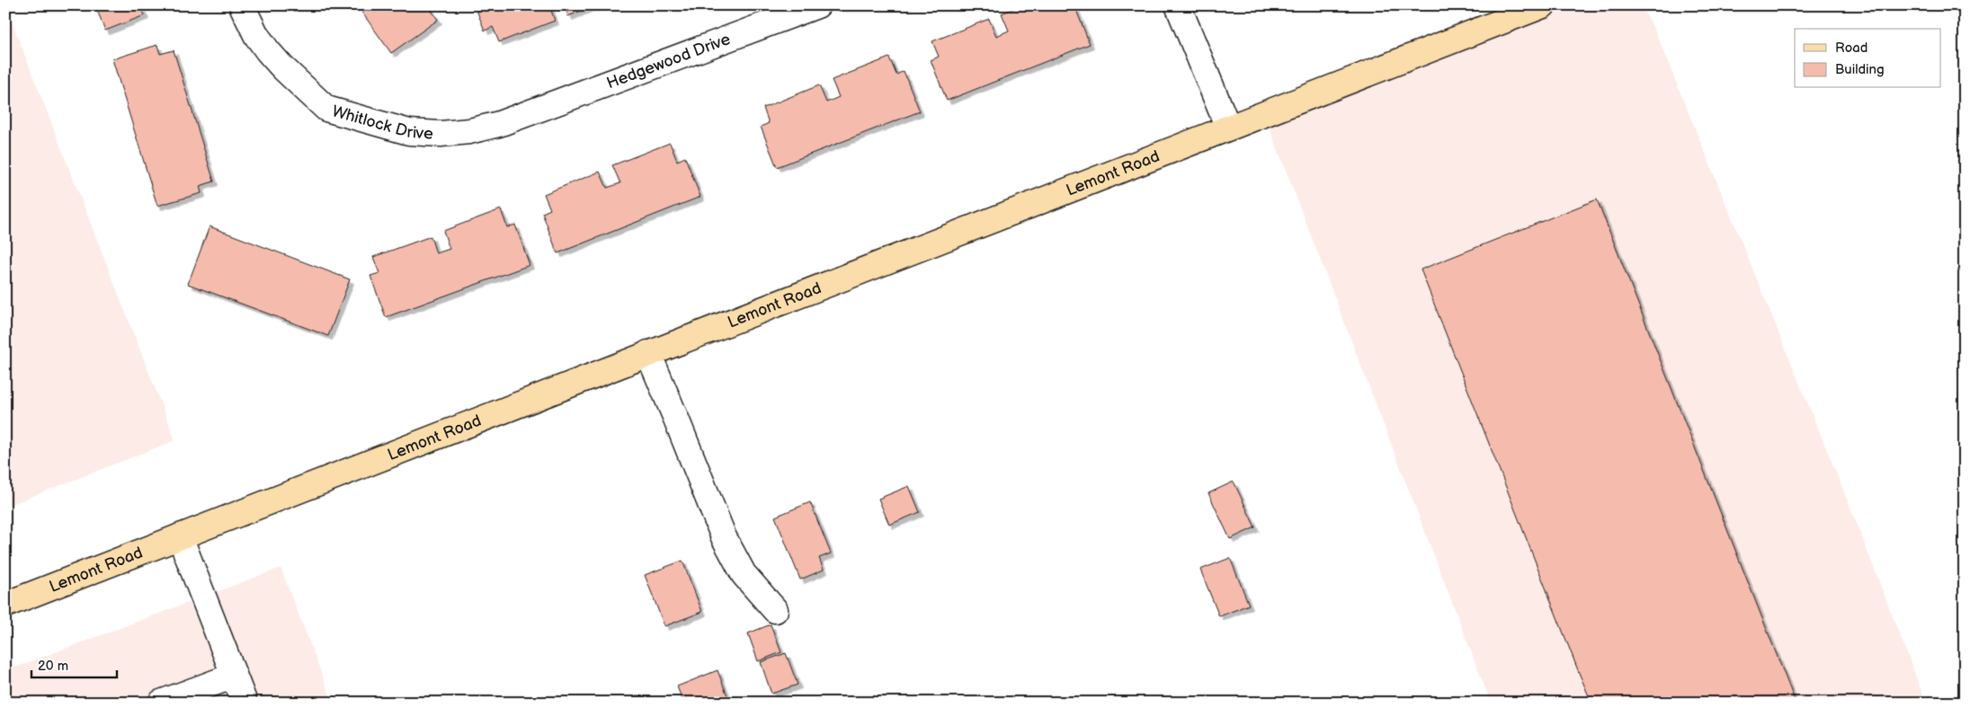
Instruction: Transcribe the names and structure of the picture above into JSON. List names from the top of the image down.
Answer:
{
  "streets": {
    "main road": ["Lemont Road"],
    "street": ["Hedgewood Drive", "Whitlock Drive"]
  },
  "crossings": [
    ["Hedgewood Drive", "Whitlock Drive"]
  ],
  "legend": ["Road", "Building"],
  "scale_bar": "20 m"
}
